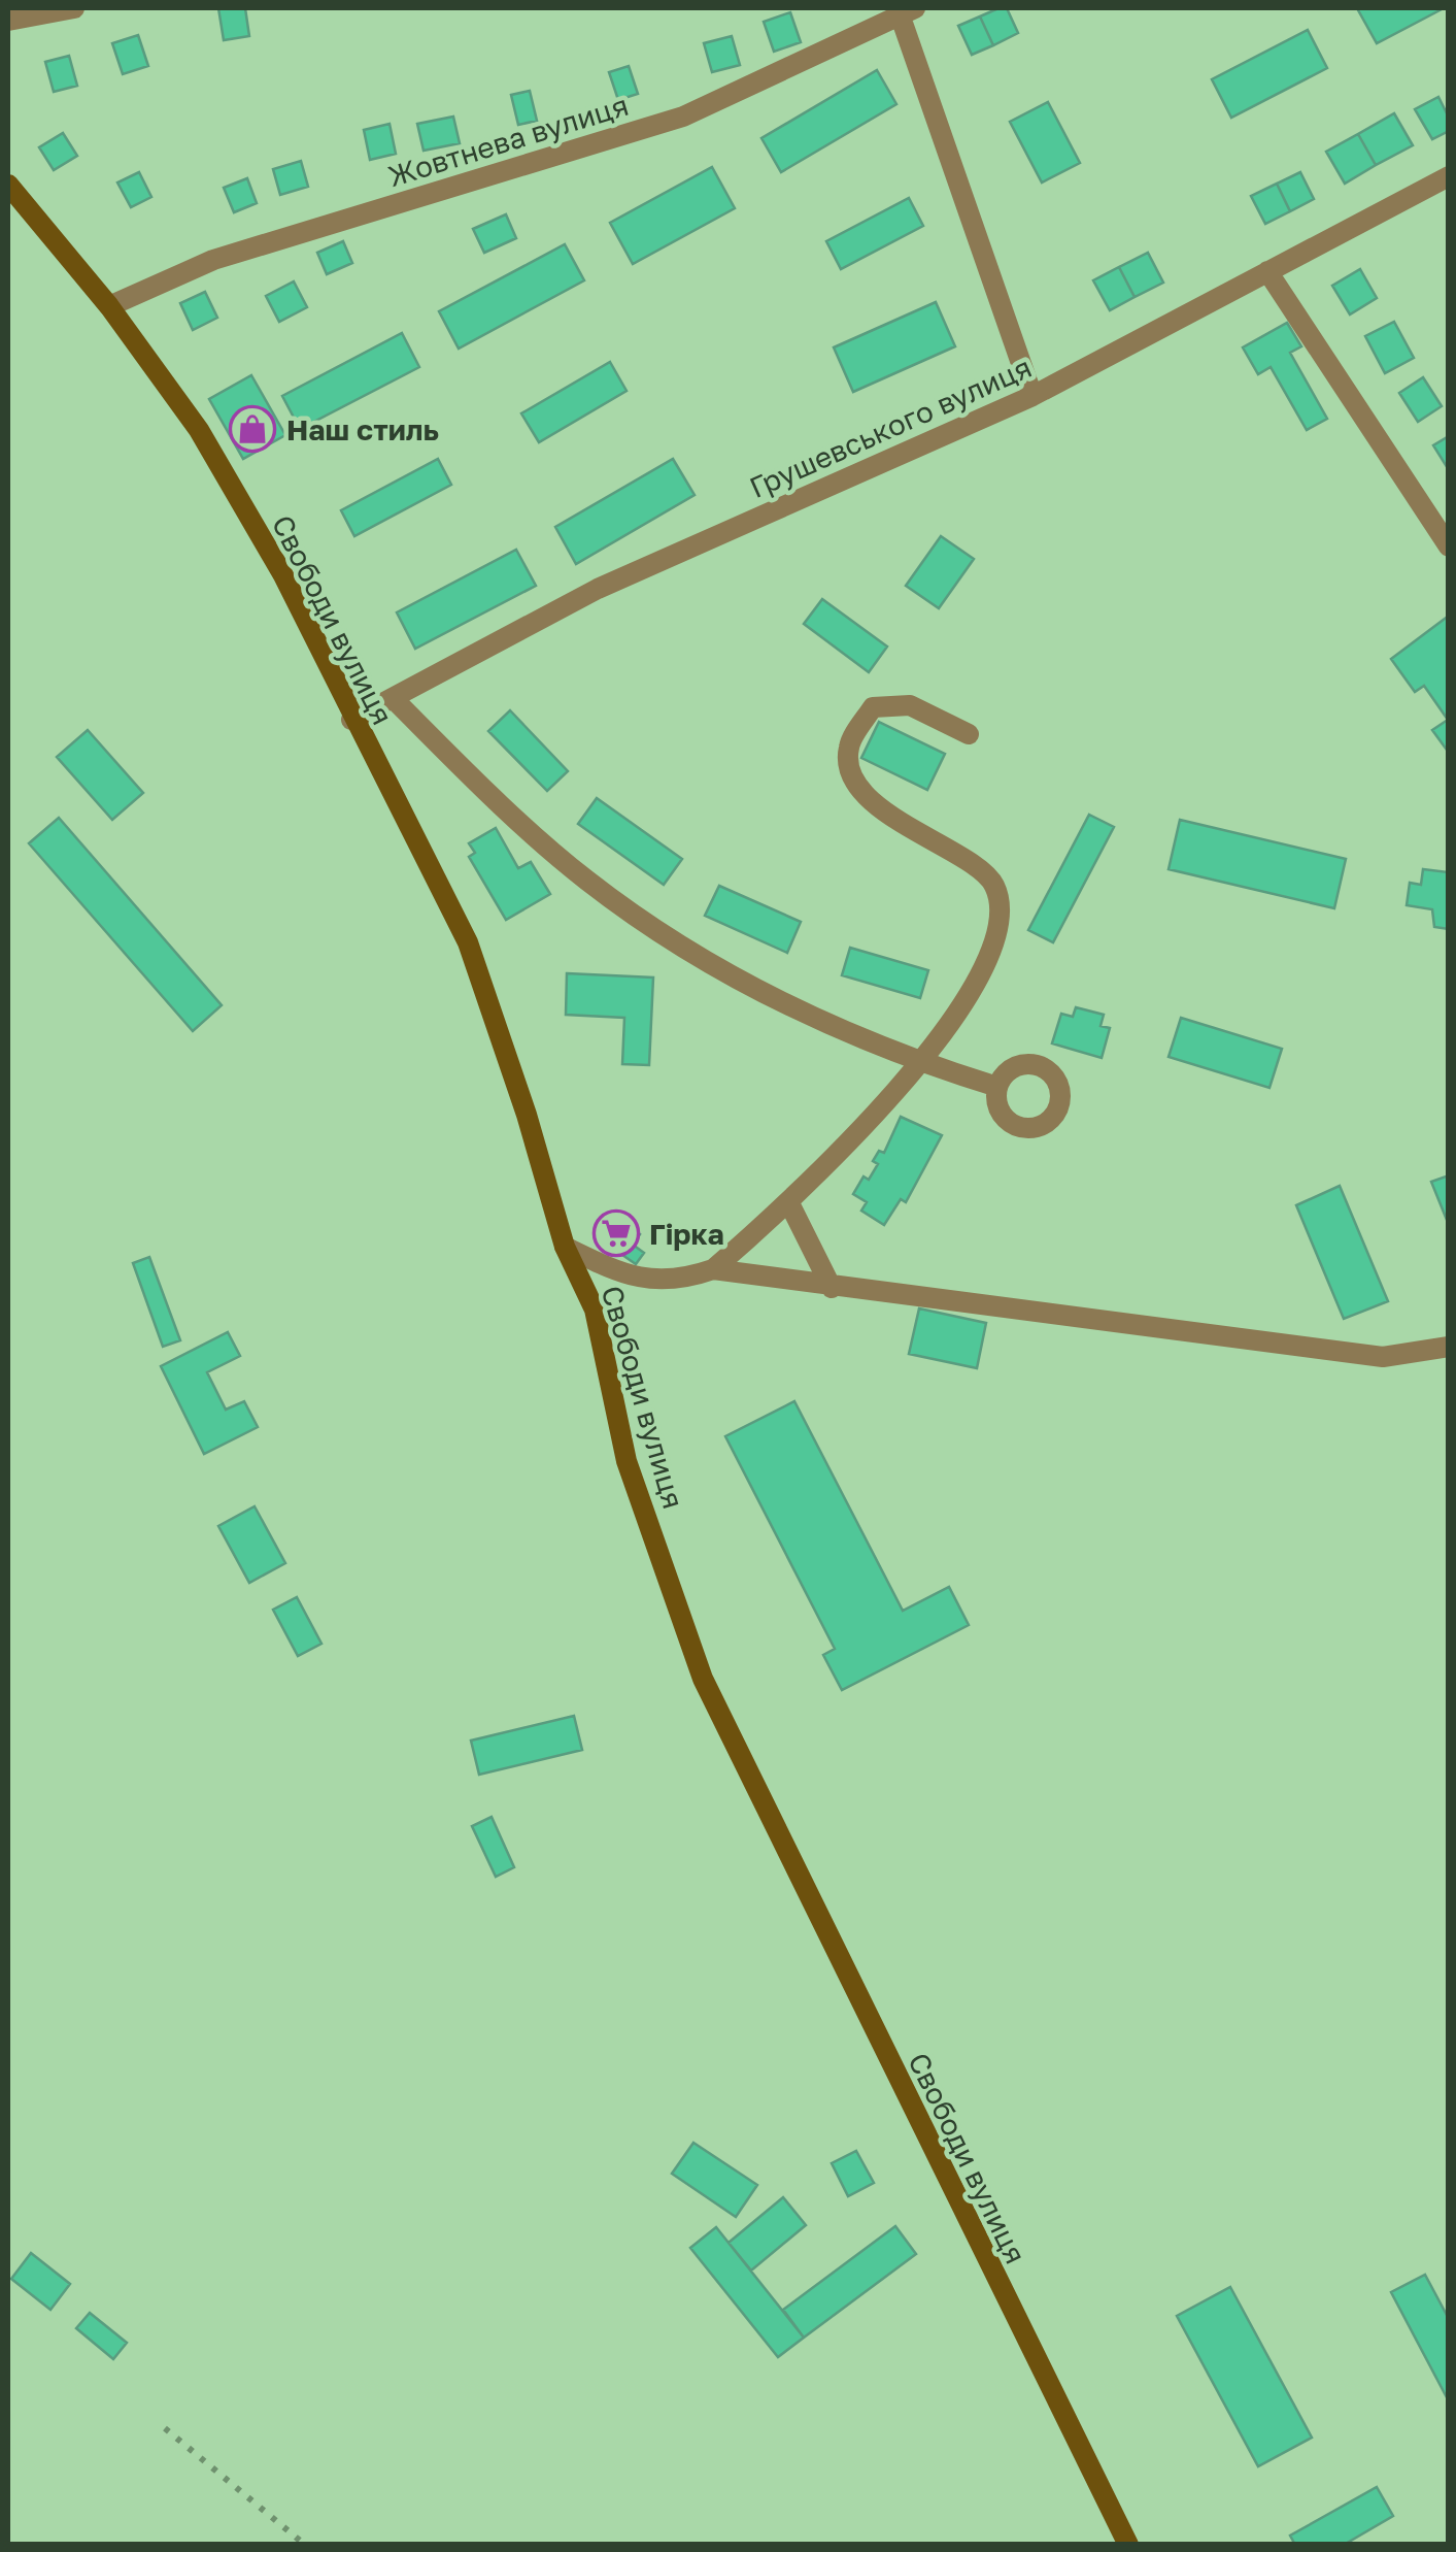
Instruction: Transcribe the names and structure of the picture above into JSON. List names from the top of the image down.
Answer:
{
  "streets": {
    "main road": ["Свободи вулиця"],
    "street": ["Жовтнева вулиця", "Грушевського вулиця"]
  },
  "crossings": [
    ["Жовтнева вулиця", "Свободи вулиця"],
    ["Грушевського вулиця", "Свободи вулиця"]
  ],
  "places": {
    "shop": ["Наш стиль"],
    "supermarket": ["Гірка"]
  }
}
